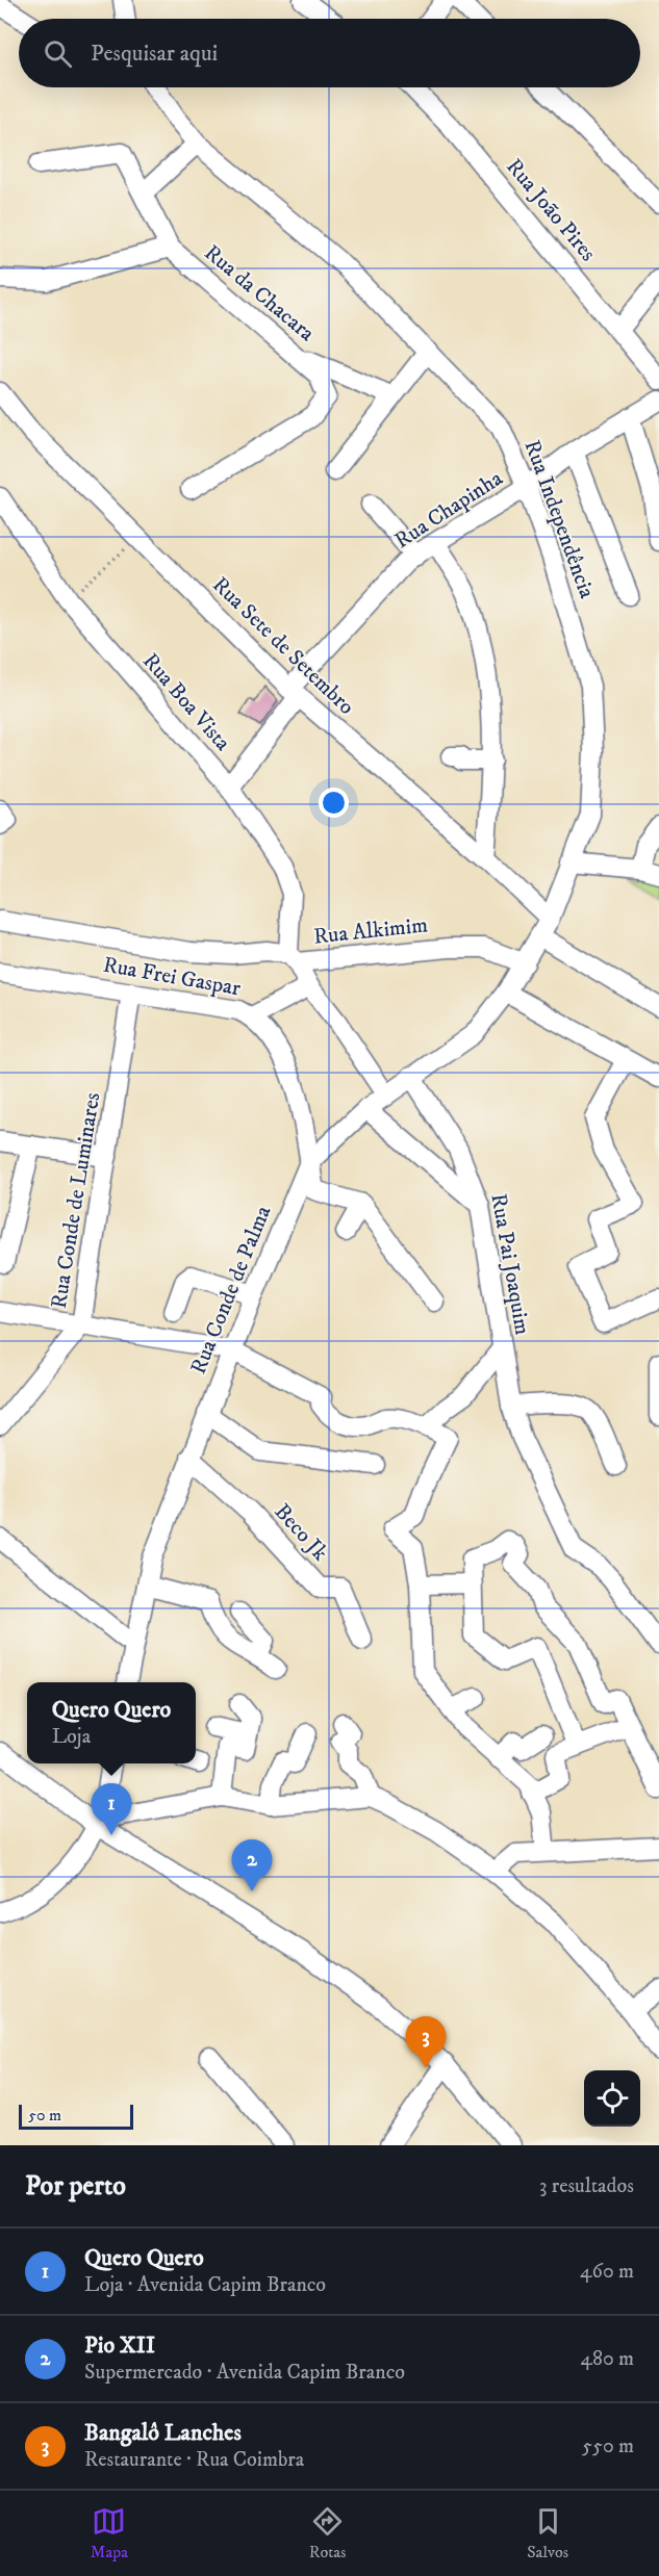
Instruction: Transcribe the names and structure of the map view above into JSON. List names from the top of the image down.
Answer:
{
  "streets": {
    "street": [
      "Rua João Pires",
      "Rua da Chacara",
      "Rua Chapinha",
      "Rua Independência",
      "Rua Sete de Setembro",
      "Rua Boa Vista",
      "Rua Alkimim",
      "Rua Frei Gaspar",
      "Rua Conde de Luminares",
      "Rua Pai Joaquim",
      "Rua Conde de Palma",
      "Beco Jk"
    ]
  },
  "crossings": [
    ["Rua Chapinha", "Rua Independência"],
    ["Rua Chapinha", "Rua Sete de Setembro"],
    ["Rua Chapinha", "Rua Boa Vista"],
    ["Rua Independência", "Rua Sete de Setembro"],
    ["Rua Independência", "Rua Alkimim"],
    ["Rua Independência", "Rua Conde de Palma"],
    ["Rua Boa Vista", "Rua Alkimim"],
    ["Rua Frei Gaspar", "Rua Conde de Luminares"],
    ["Rua Frei Gaspar", "Rua Conde de Palma"],
    ["Rua Pai Joaquim", "Rua Conde de Palma"],
    ["Rua Conde de Palma", "Beco Jk"]
  ],
  "scale_bar": "50 m",
  "page": {
    "search": "Pesquisar aqui",
    "popup": ["Quero Quero", "Loja"],
    "pins": ["1", "2", "3"],
    "scale": "50 m",
    "heading": ["Por perto", "3 resultados"],
    "list": [
      {
        "mark": "1",
        "name": "Quero Quero",
        "note": "Loja · Avenida Capim Branco",
        "value": "460 m"
      },
      {
        "mark": "2",
        "name": "Pio XII",
        "note": "Supermercado · Avenida Capim Branco",
        "value": "480 m"
      },
      {
        "mark": "3",
        "name": "Bangalô Lanches",
        "note": "Restaurante · Rua Coimbra",
        "value": "550 m"
      }
    ],
    "nav": ["Mapa", "Rotas", "Salvos"]
  }
}
